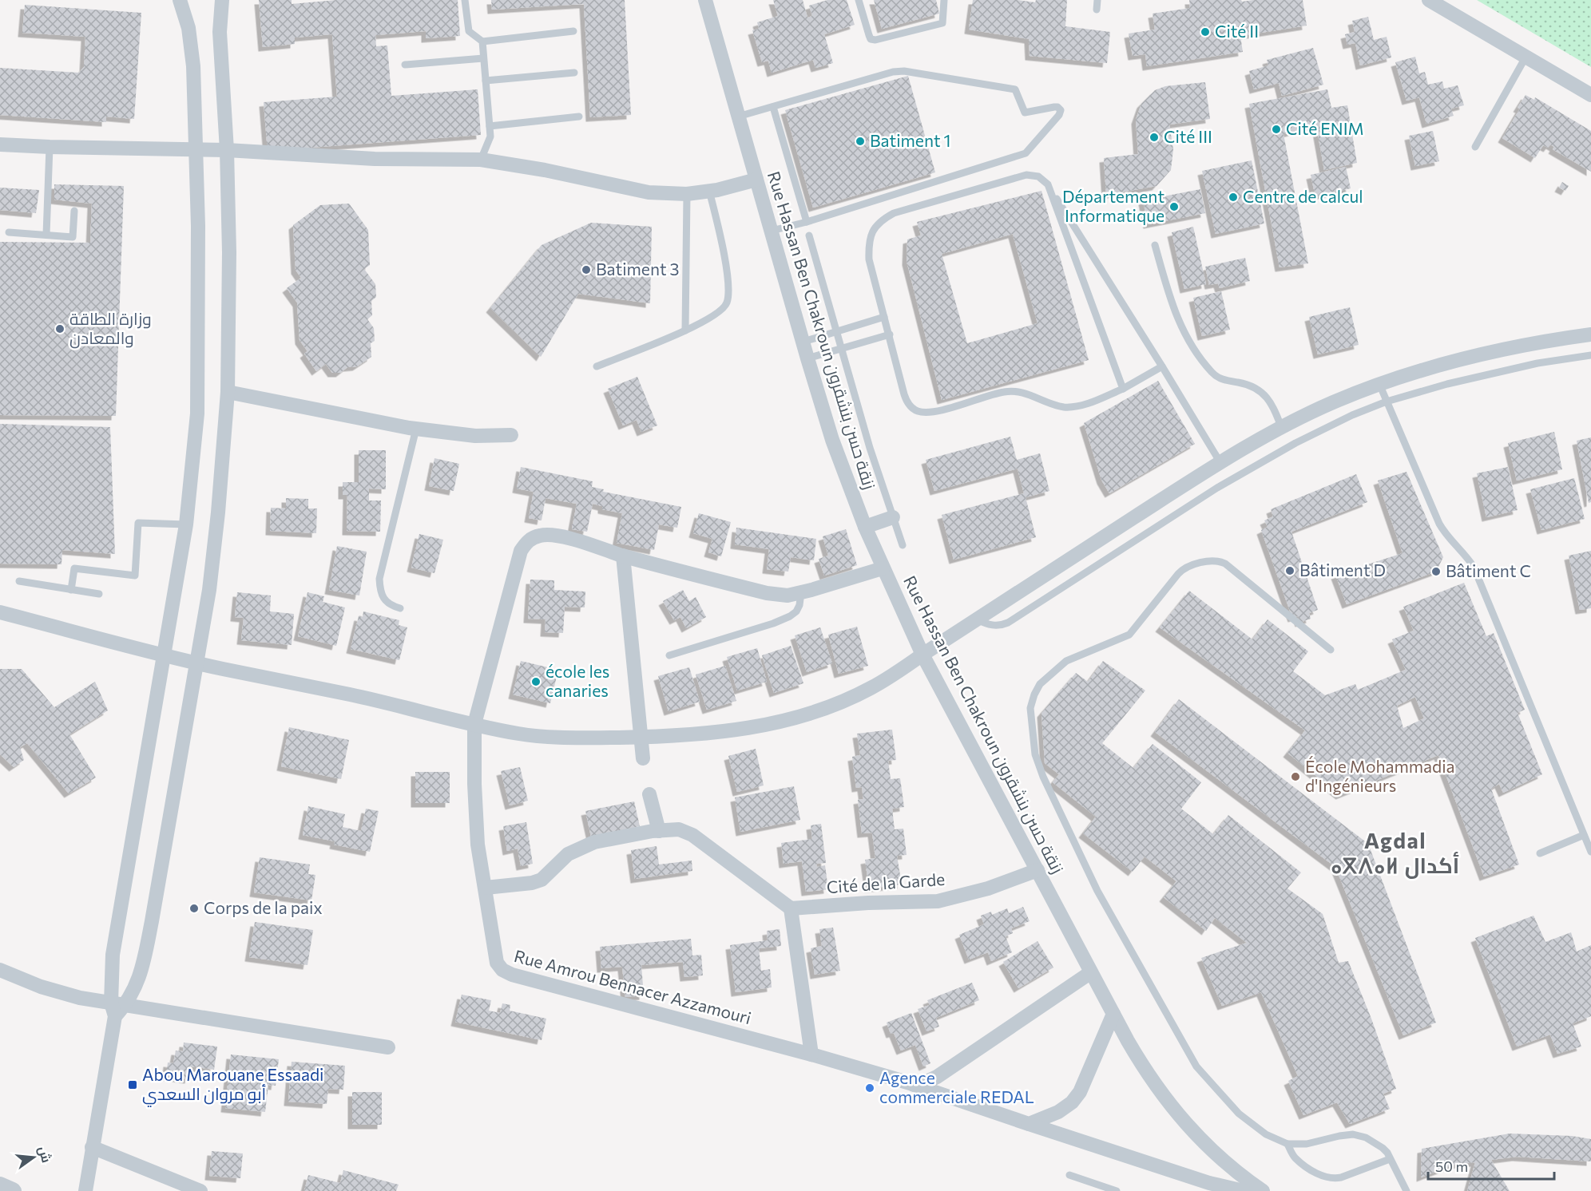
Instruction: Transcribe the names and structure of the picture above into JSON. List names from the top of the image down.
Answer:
{
  "streets": {
    "street": ["Rue Hassan Ben Chakroun زنقة حسن بنشقرون", "Cité de la Garde", "Rue Amrou Bennacer Azzamouri"]
  },
  "crossings": [
    ["Rue Hassan Ben Chakroun زنقة حسن بنشقرون", "Cité de la Garde"],
    ["Rue Hassan Ben Chakroun زنقة حسن بنشقرون", "Rue Amrou Bennacer Azzamouri"]
  ],
  "districts": ["Agdal ⴰⴳⴷⴰⵍ أكدال"],
  "places": {
    "other": [
      "Cité II",
      "Cité ENIM",
      "Cité III",
      "Batiment 1",
      "Centre de calcul",
      "Département Informatique",
      "Batiment 3",
      "وزارة الطاقة والمعادن",
      "Bâtiment D",
      "Bâtiment C",
      "école les canaries",
      "École Mohammadia d'Ingénieurs",
      "Corps de la paix",
      "Agence commerciale REDAL"
    ],
    "transit": ["Abou Marouane Essaadi أبو مروان السعدي"]
  },
  "scale_bar": "50 m",
  "north": "right"
}
